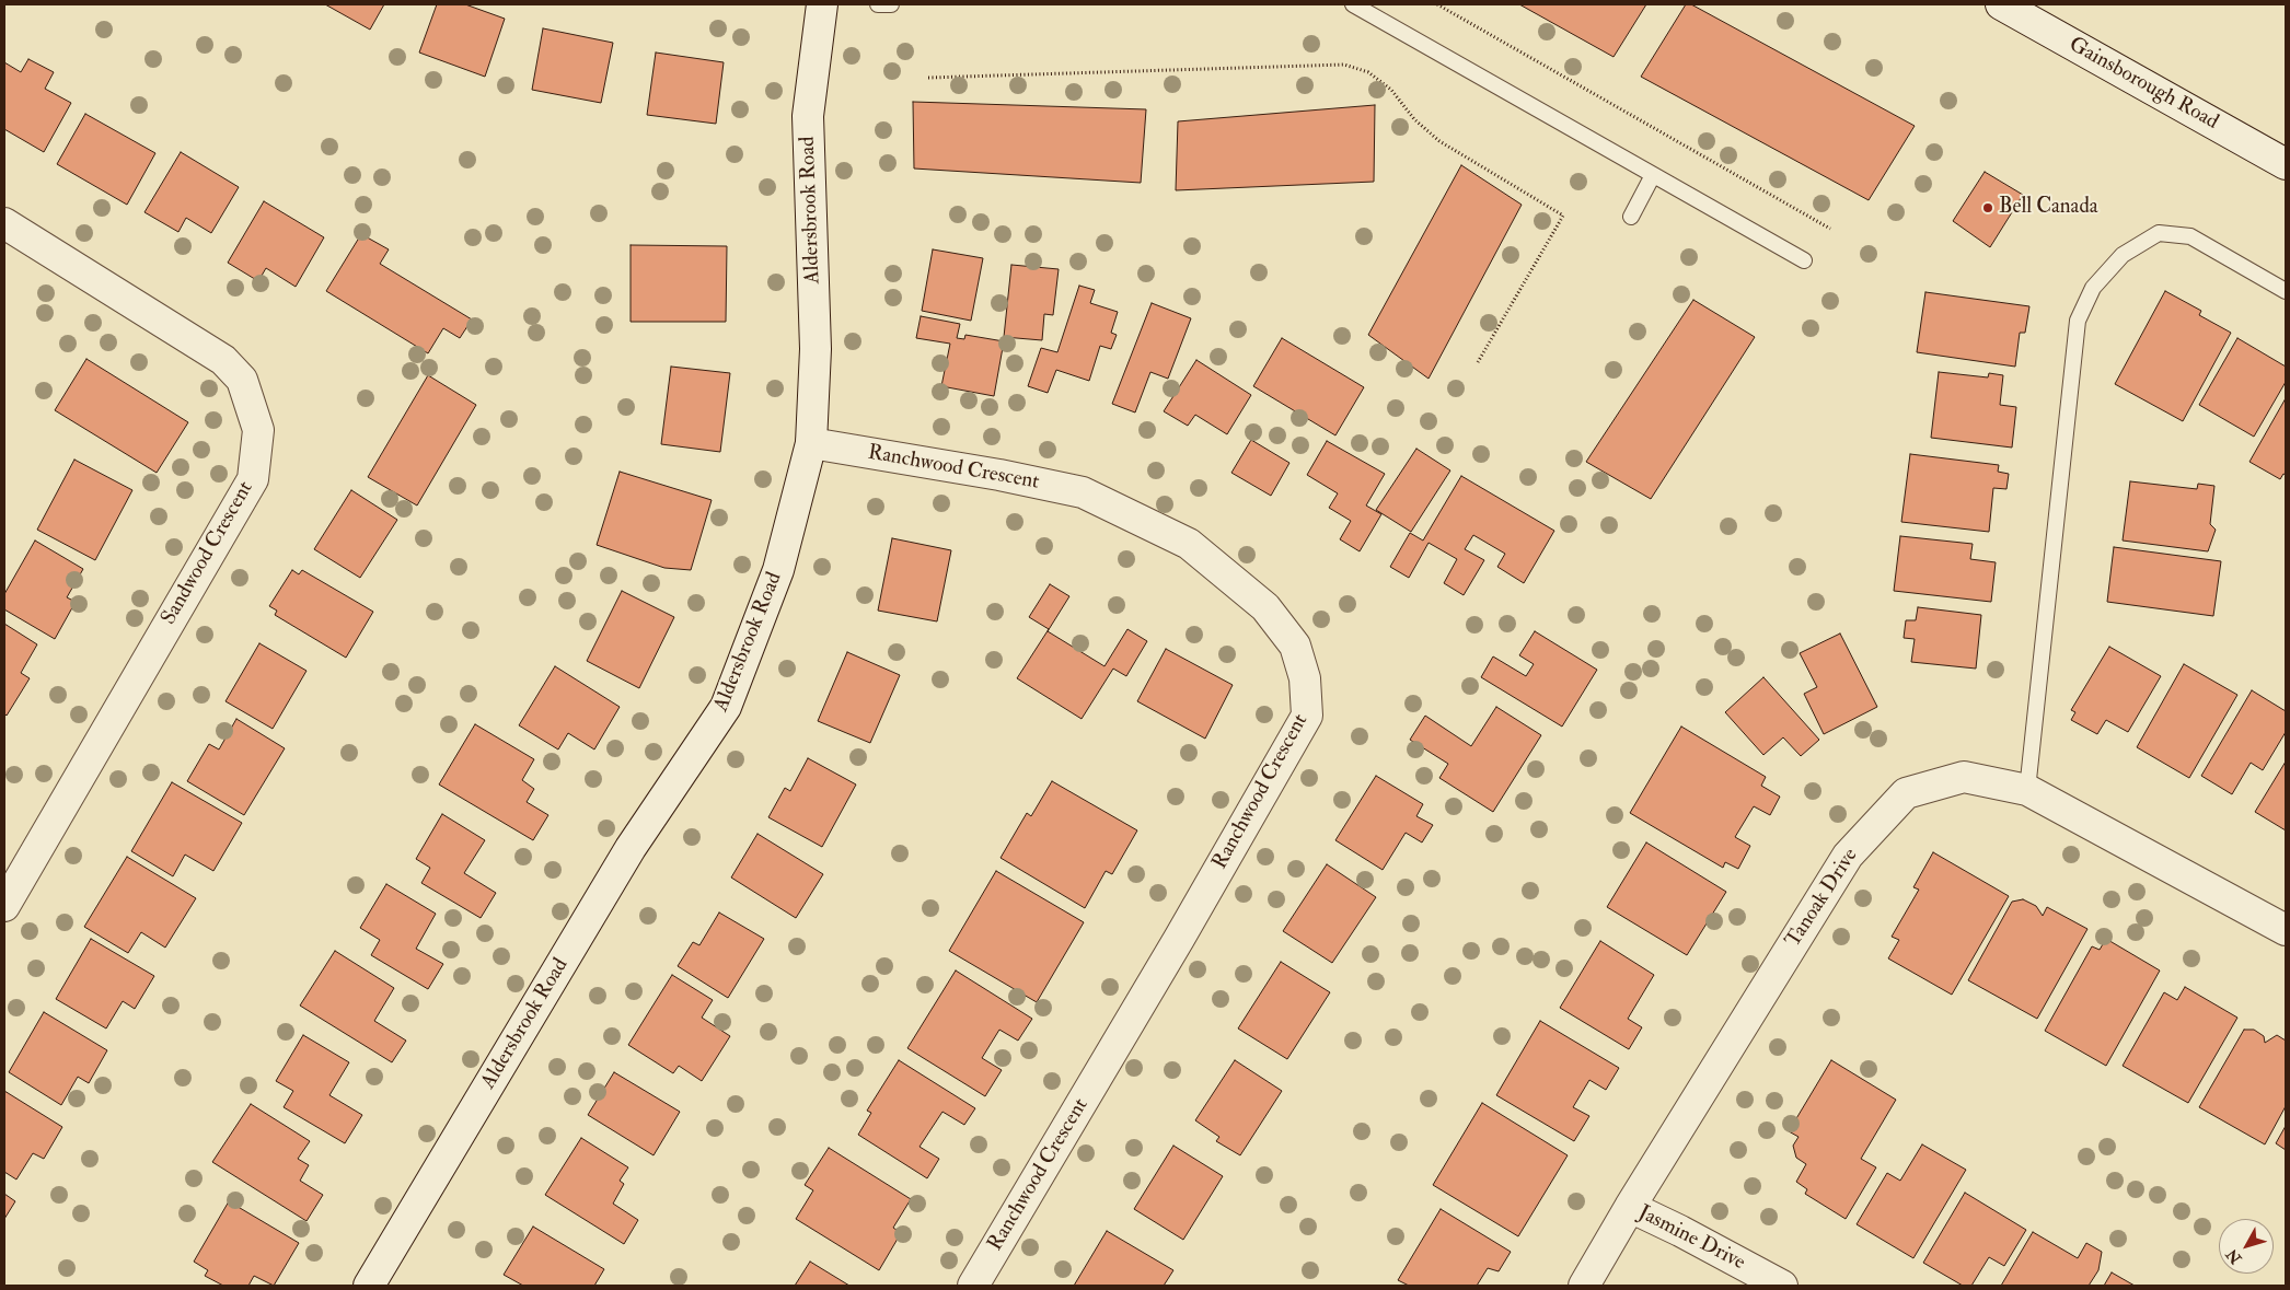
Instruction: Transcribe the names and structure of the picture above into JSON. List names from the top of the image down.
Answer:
{
  "streets": {
    "street": [
      "Gainsborough Road",
      "Aldersbrook Road",
      "Ranchwood Crescent",
      "Sandwood Crescent",
      "Tanoak Drive",
      "Jasmine Drive"
    ]
  },
  "crossings": [
    ["Aldersbrook Road", "Ranchwood Crescent"],
    ["Tanoak Drive", "Jasmine Drive"]
  ],
  "places": ["Bell Canada"],
  "north": "bottom left"
}
